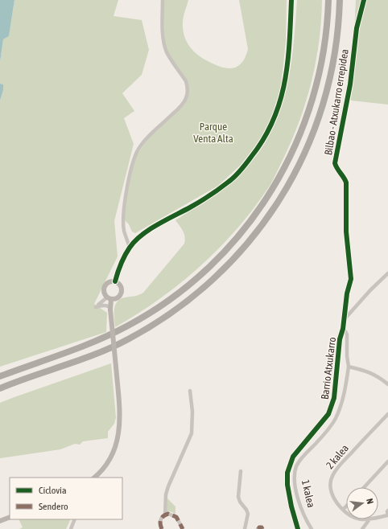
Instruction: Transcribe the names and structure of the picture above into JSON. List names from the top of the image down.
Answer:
{
  "streets": {
    "street": [
      "Bilbao - Atxukarro errepidea",
      "Barrio Atxukarro",
      "2 kalea",
      "1 kalea"
    ]
  },
  "crossings": [
    ["Bilbao - Atxukarro errepidea", "Barrio Atxukarro"],
    ["Bilbao - Atxukarro errepidea", "1 kalea"],
    ["Barrio Atxukarro", "1 kalea"]
  ],
  "parks": ["Parque Venta Alta"],
  "legend": ["Ciclovía", "Sendero"],
  "north": "right"
}
